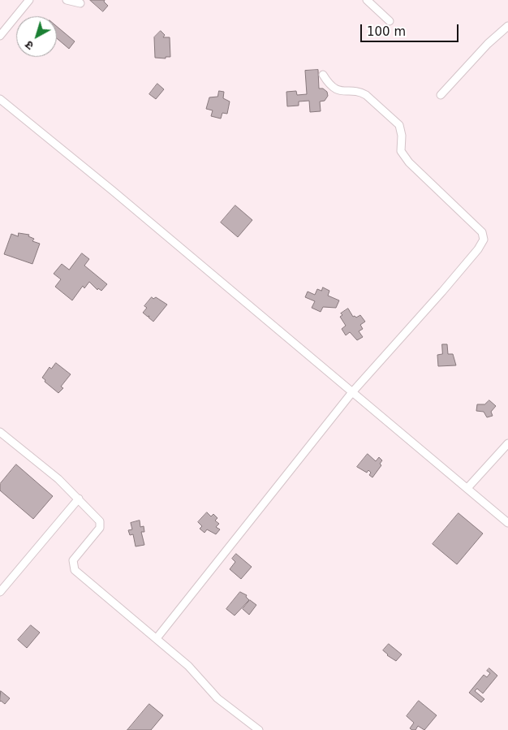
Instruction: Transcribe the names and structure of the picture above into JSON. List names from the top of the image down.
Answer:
{
  "scale_bar": "100 m",
  "north": "bottom left"
}
